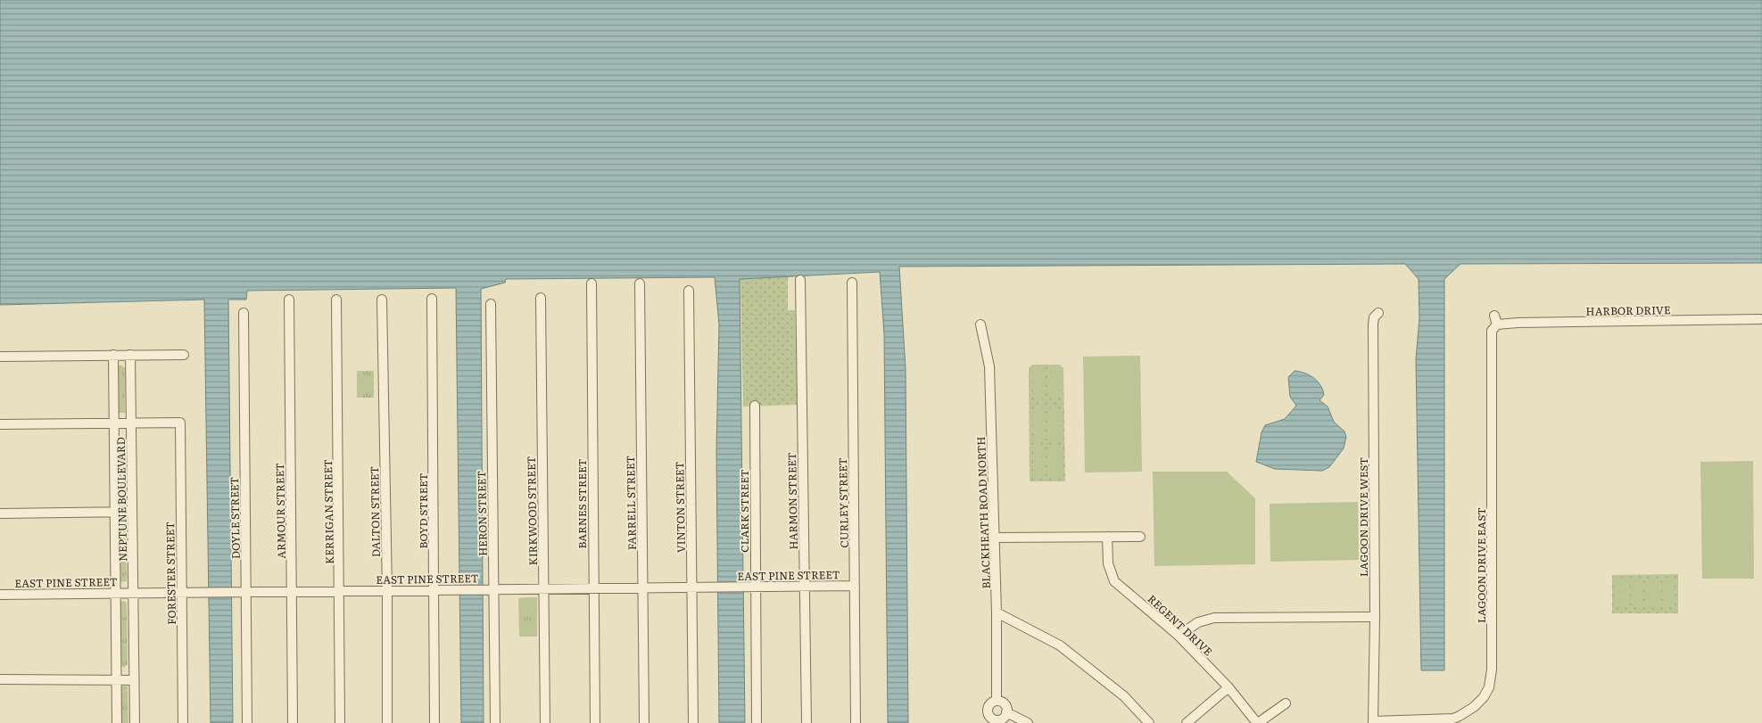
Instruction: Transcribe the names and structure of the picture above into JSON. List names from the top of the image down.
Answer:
{
  "streets": {
    "street": [
      "HARBOR DRIVE",
      "NEPTUNE BOULEVARD",
      "HARMON STREET",
      "FARRELL STREET",
      "CURLEY STREET",
      "BARNES STREET",
      "VINTON STREET",
      "ARMOUR STREET",
      "BOYD STREET",
      "KIRKWOOD STREET",
      "CLARK STREET",
      "KERRIGAN STREET",
      "DALTON STREET",
      "BLACKHEATH ROAD NORTH",
      "HERON STREET",
      "LAGOON DRIVE WEST",
      "DOYLE STREET",
      "LAGOON DRIVE EAST",
      "FORESTER STREET",
      "EAST PINE STREET",
      "REGENT DRIVE"
    ]
  },
  "crossings": [
    ["HARBOR DRIVE", "LAGOON DRIVE EAST"],
    ["NEPTUNE BOULEVARD", "FORESTER STREET"],
    ["NEPTUNE BOULEVARD", "EAST PINE STREET"],
    ["HARMON STREET", "EAST PINE STREET"],
    ["FARRELL STREET", "EAST PINE STREET"],
    ["CURLEY STREET", "EAST PINE STREET"],
    ["BARNES STREET", "EAST PINE STREET"],
    ["VINTON STREET", "EAST PINE STREET"],
    ["ARMOUR STREET", "EAST PINE STREET"],
    ["BOYD STREET", "EAST PINE STREET"],
    ["KIRKWOOD STREET", "EAST PINE STREET"],
    ["CLARK STREET", "EAST PINE STREET"],
    ["KERRIGAN STREET", "EAST PINE STREET"],
    ["DALTON STREET", "EAST PINE STREET"],
    ["HERON STREET", "EAST PINE STREET"],
    ["LAGOON DRIVE WEST", "LAGOON DRIVE EAST"],
    ["DOYLE STREET", "EAST PINE STREET"],
    ["FORESTER STREET", "EAST PINE STREET"]
  ]
}
